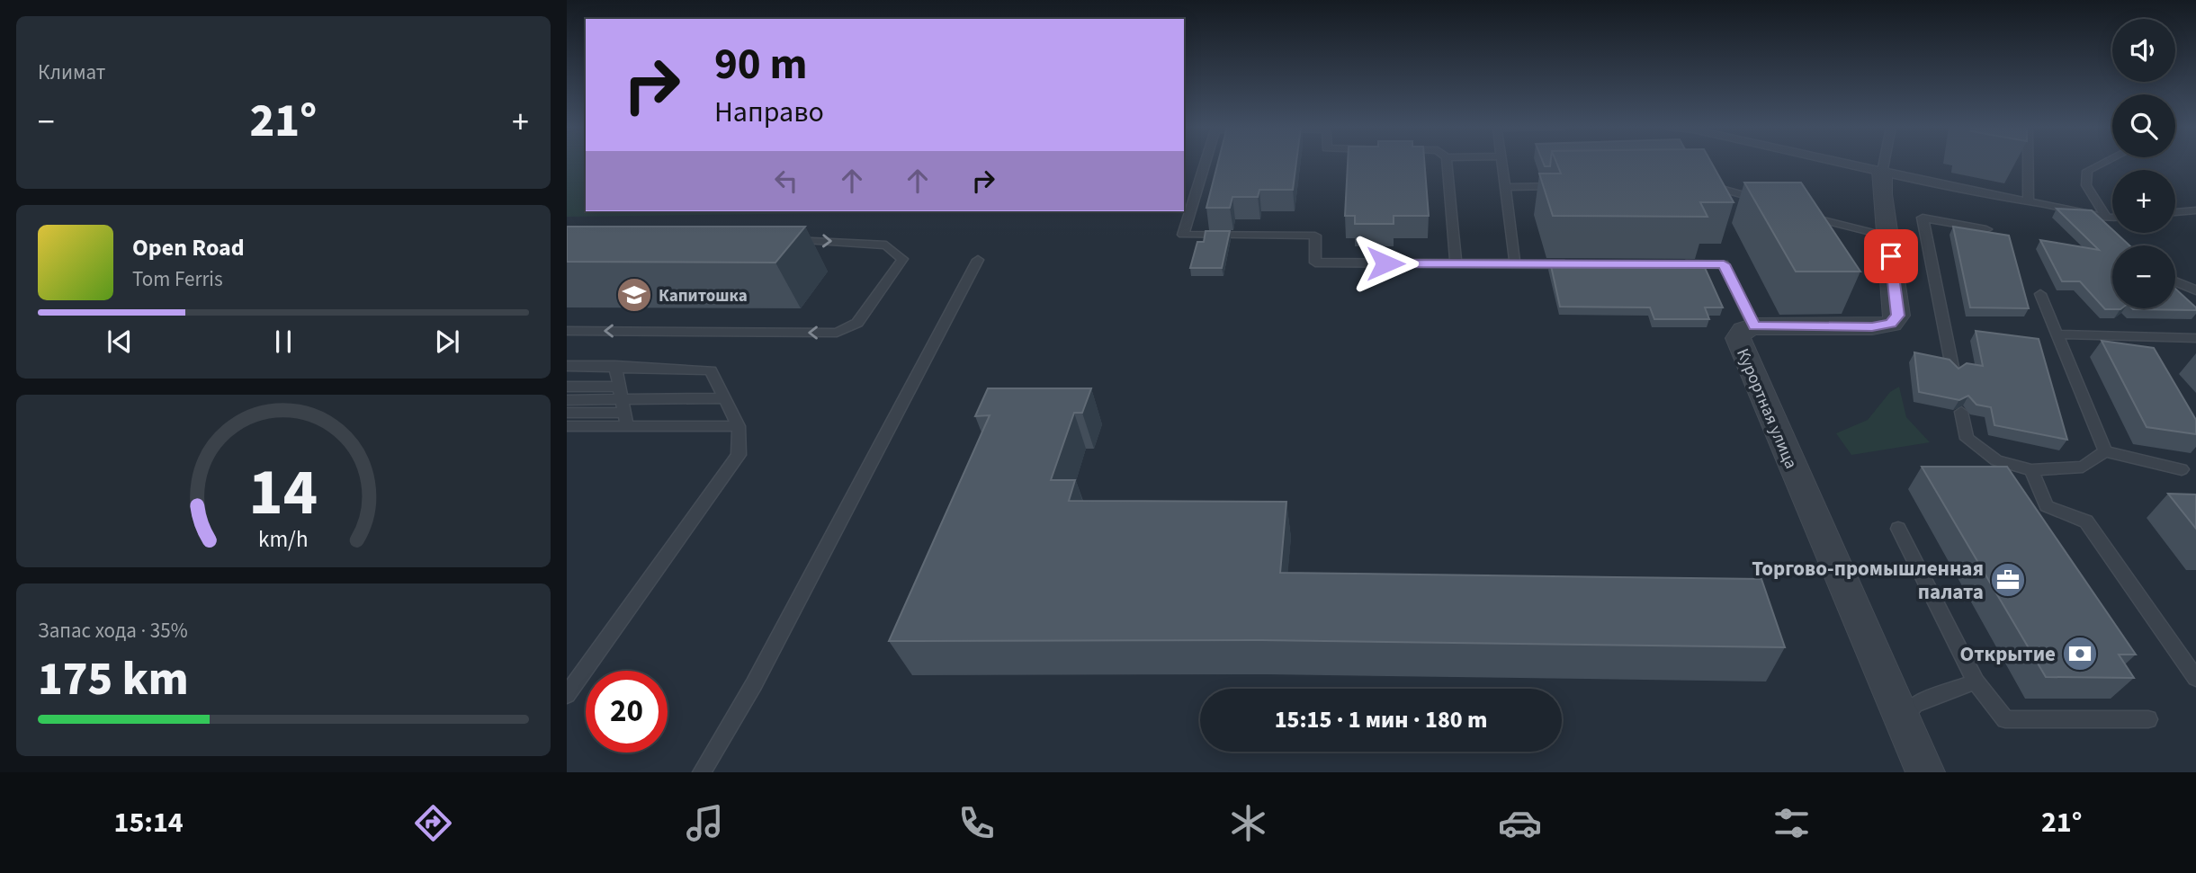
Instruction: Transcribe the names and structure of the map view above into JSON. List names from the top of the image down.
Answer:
{
  "streets": {
    "street": ["Курортная улица"]
  },
  "places": {
    "school or university": ["Капитошка"],
    "office": ["Торгово-промышленная палата"],
    "bank": ["Открытие"]
  },
  "page": {
    "tile": [
      "Климат",
      ["Запас хода · 35%", "175 km"]
    ],
    "map_buttons": ["+", "−"],
    "turn": ["90 m", "Направо"],
    "heat": ["−", "21°", "+"],
    "song": ["Open Road", "Tom Ferris"],
    "limit": "20",
    "trip": "15:15 · 1 мин · 180 m",
    "tabs": ["15:14", "21°"],
    "gauge": ["14", "km/h"]
  }
}
